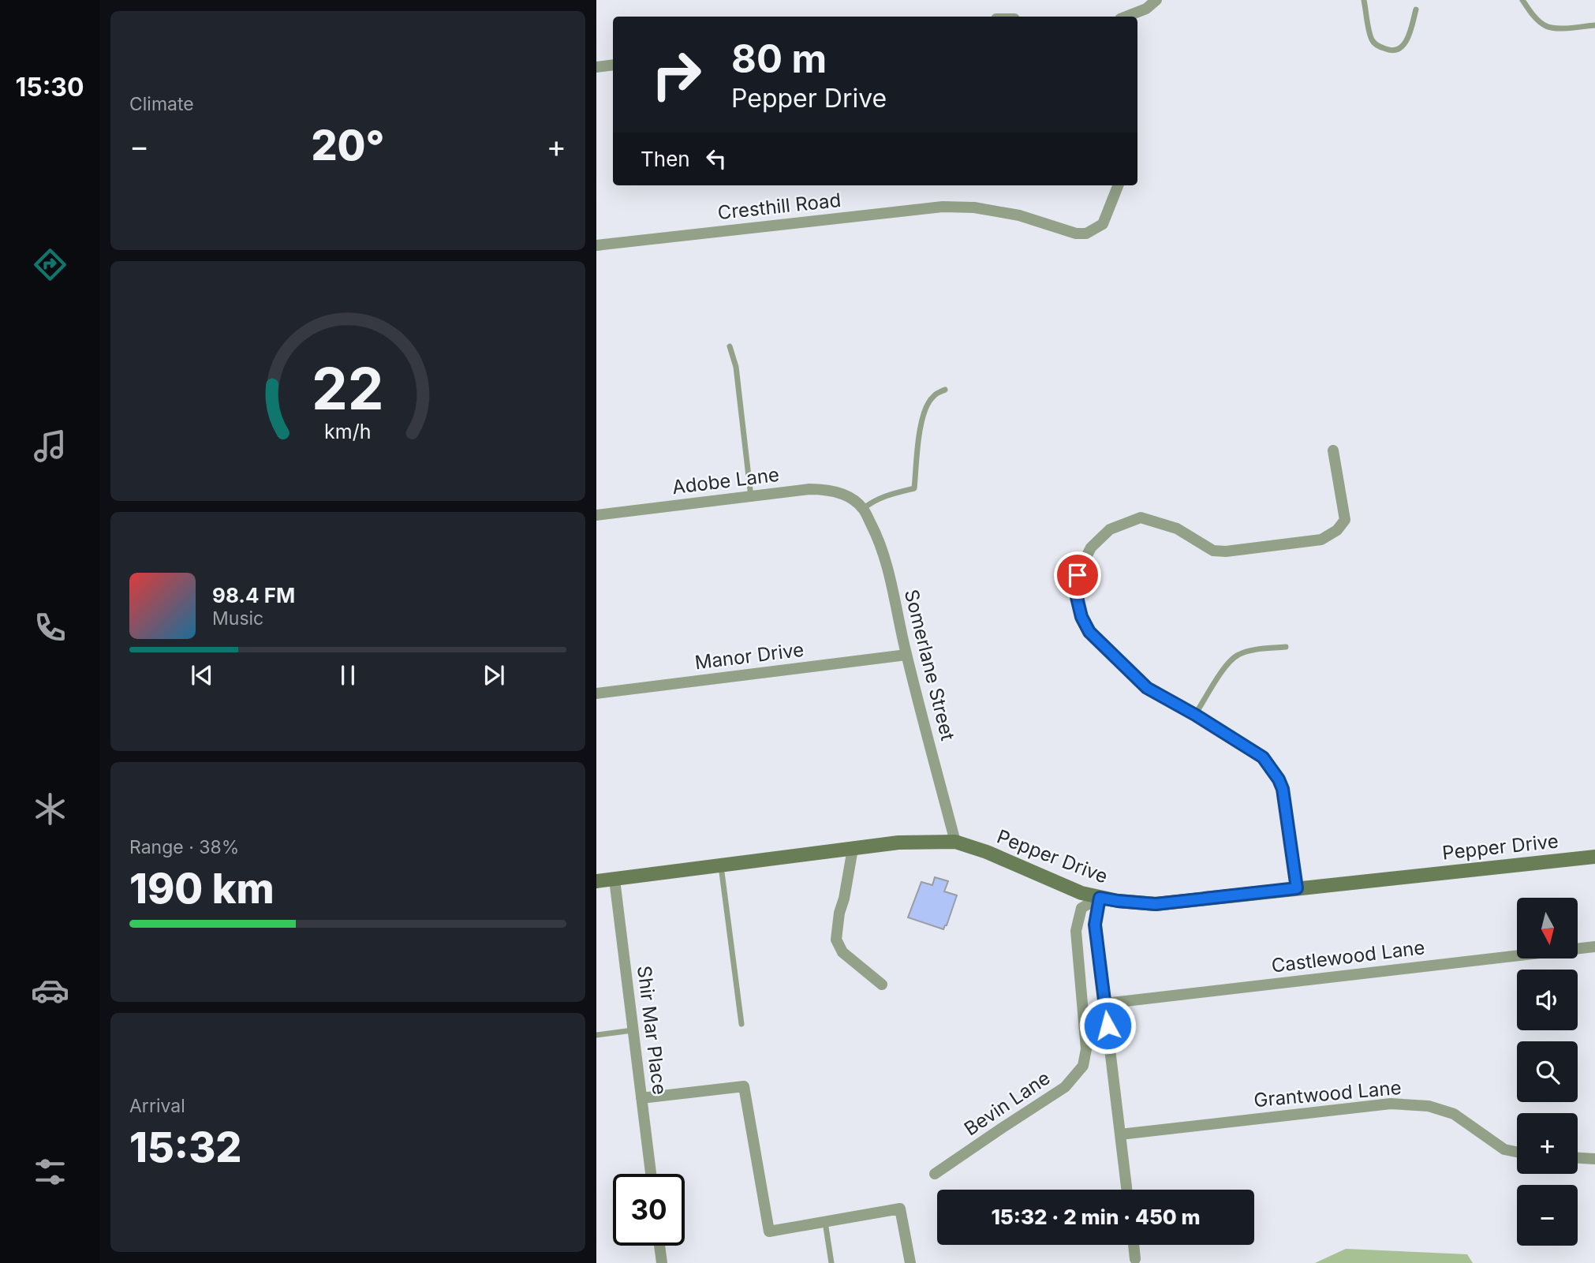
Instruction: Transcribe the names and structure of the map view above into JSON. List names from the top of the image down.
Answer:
{
  "streets": {
    "street": [
      "Cresthill Road",
      "Adobe Lane",
      "Manor Drive",
      "Somerlane Street",
      "Pepper Drive",
      "Castlewood Lane",
      "Shir Mar Place",
      "Grantwood Lane",
      "Bevin Lane"
    ]
  },
  "crossings": [
    ["Adobe Lane", "Somerlane Street"],
    ["Manor Drive", "Somerlane Street"],
    ["Somerlane Street", "Pepper Drive"],
    ["Pepper Drive", "Shir Mar Place"],
    ["Pepper Drive", "Bevin Lane"]
  ],
  "north": "bottom",
  "page": {
    "tabs": "15:30",
    "tile": [
      "Climate",
      ["Range · 38%", "190 km"],
      ["Arrival", "15:32"]
    ],
    "turn": ["80 m", "Pepper Drive"],
    "heat": ["−", "20°", "+"],
    "then": "Then",
    "song": ["98.4 FM", "Music"],
    "map_buttons": ["+", "−"],
    "limit": "30",
    "trip": "15:32 · 2 min · 450 m",
    "gauge": ["22", "km/h"]
  }
}
